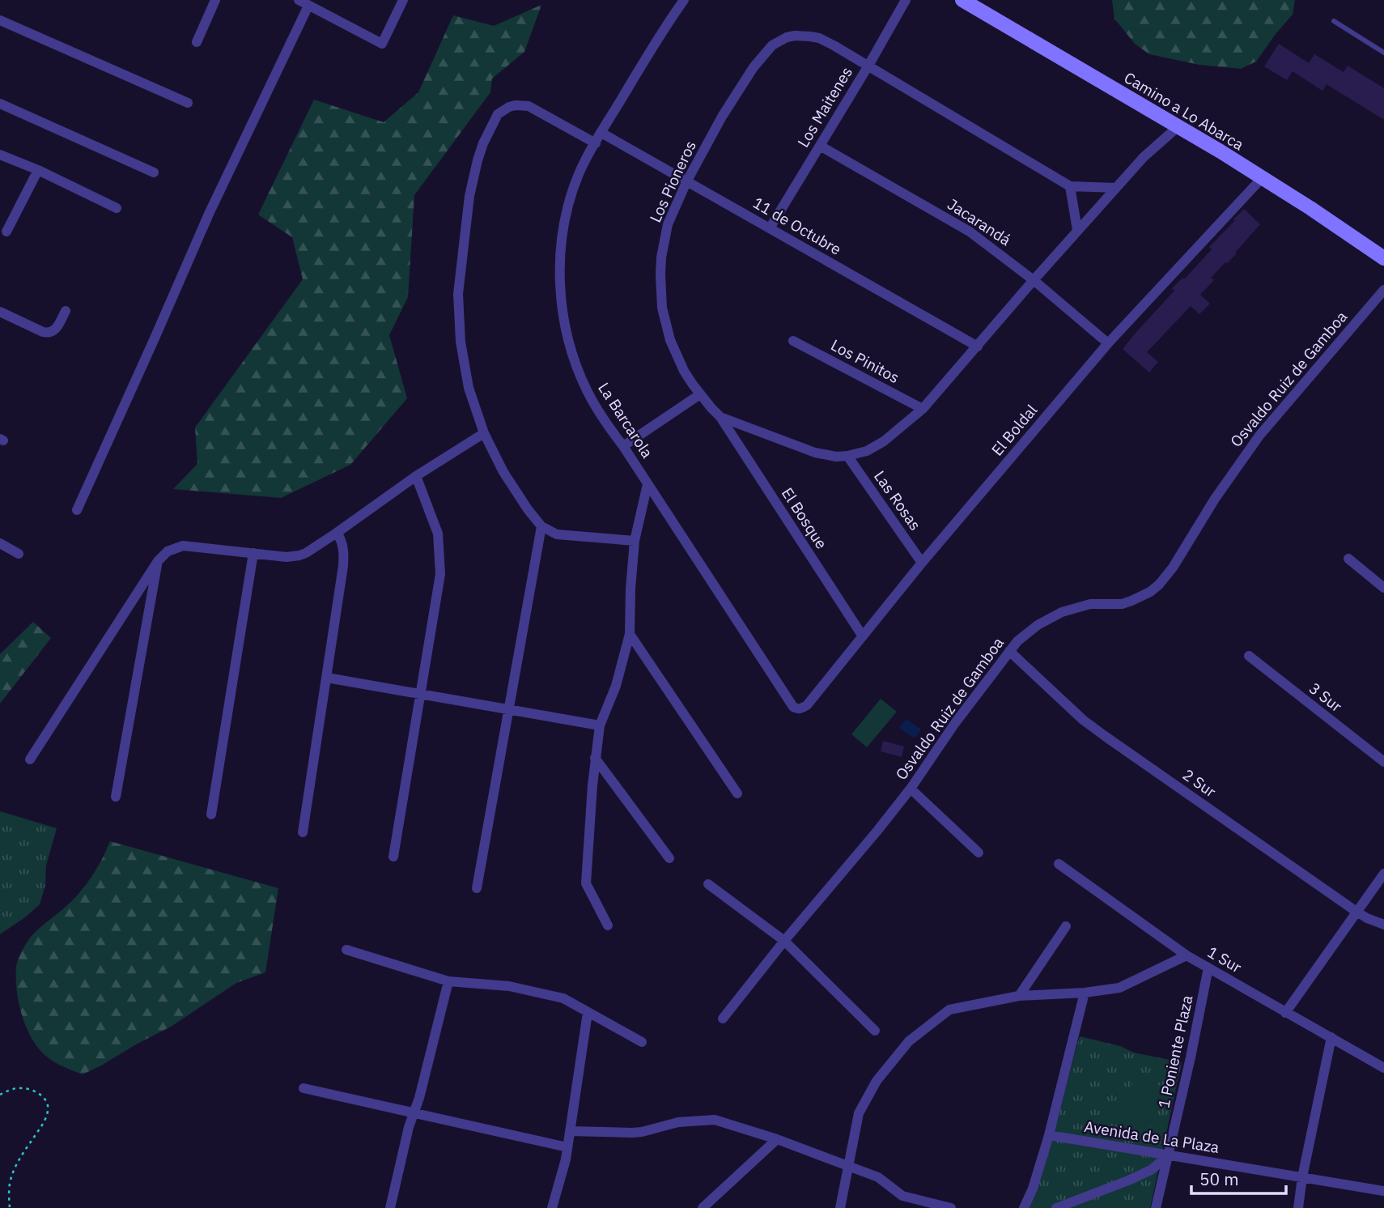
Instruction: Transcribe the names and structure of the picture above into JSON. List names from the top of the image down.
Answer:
{
  "streets": {
    "main road": ["Camino a Lo Abarca"],
    "street": [
      "Los Maitenes",
      "Los Pioneros",
      "Jacarandá",
      "11 de Octubre",
      "Los Pinitos",
      "Osvaldo Ruiz de Gamboa",
      "La Barcarola",
      "El Boldal",
      "Las Rosas",
      "El Bosque",
      "3 Sur",
      "2 Sur",
      "1 Sur",
      "1 Poniente Plaza",
      "Avenida de La Plaza"
    ]
  },
  "crossings": [
    ["Los Maitenes", "Los Pioneros"],
    ["Los Maitenes", "Jacarandá"],
    ["Los Maitenes", "11 de Octubre"],
    ["Camino a Lo Abarca", "Los Pioneros"],
    ["Camino a Lo Abarca", "El Boldal"],
    ["Los Pioneros", "Jacarandá"],
    ["Los Pioneros", "11 de Octubre"],
    ["Los Pioneros", "Los Pinitos"],
    ["Los Pioneros", "Las Rosas"],
    ["Los Pioneros", "El Bosque"],
    ["Jacarandá", "El Boldal"],
    ["11 de Octubre", "La Barcarola"],
    ["Osvaldo Ruiz de Gamboa", "2 Sur"],
    ["La Barcarola", "El Boldal"],
    ["El Boldal", "Las Rosas"],
    ["El Boldal", "El Bosque"],
    ["1 Sur", "1 Poniente Plaza"],
    ["1 Poniente Plaza", "Avenida de La Plaza"]
  ],
  "scale_bar": "50 m"
}
